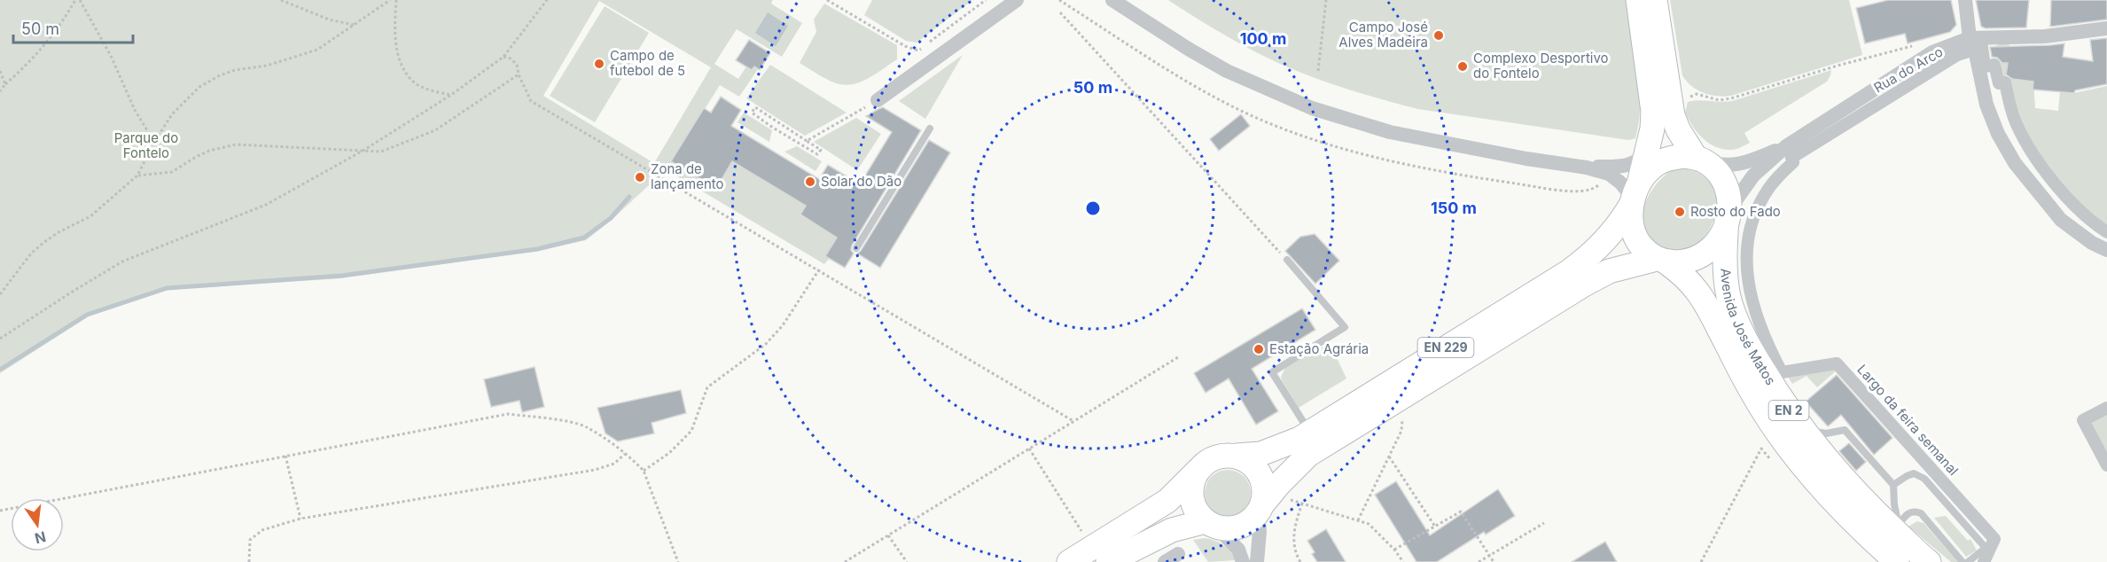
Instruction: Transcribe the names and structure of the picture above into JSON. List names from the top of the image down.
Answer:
{
  "streets": {
    "main road": ["Avenida José Matos", "EN 229", "EN 2"],
    "street": ["Rua do Arco", "Largo da feira semanal"]
  },
  "crossings": [
    ["Rua do Arco", "Avenida José Matos"],
    ["Rua do Arco", "EN 229"],
    ["Rua do Arco", "EN 2"],
    ["Rua do Arco", "Largo da feira semanal"],
    ["Avenida José Matos", "EN 229"],
    ["Avenida José Matos", "EN 2"],
    ["EN 229", "EN 2"]
  ],
  "parks": ["Parque do Fontelo"],
  "places": [
    "Campo José Alves Madeira",
    "Campo de futebol de 5",
    "Complexo Desportivo do Fontelo",
    "Zona de lançamento",
    "Solar do Dão",
    "Rosto do Fado",
    "Estação Agrária"
  ],
  "scale_bar": "50 m",
  "north": "bottom",
  "rings": ["100 m", "50 m", "150 m"]
}
